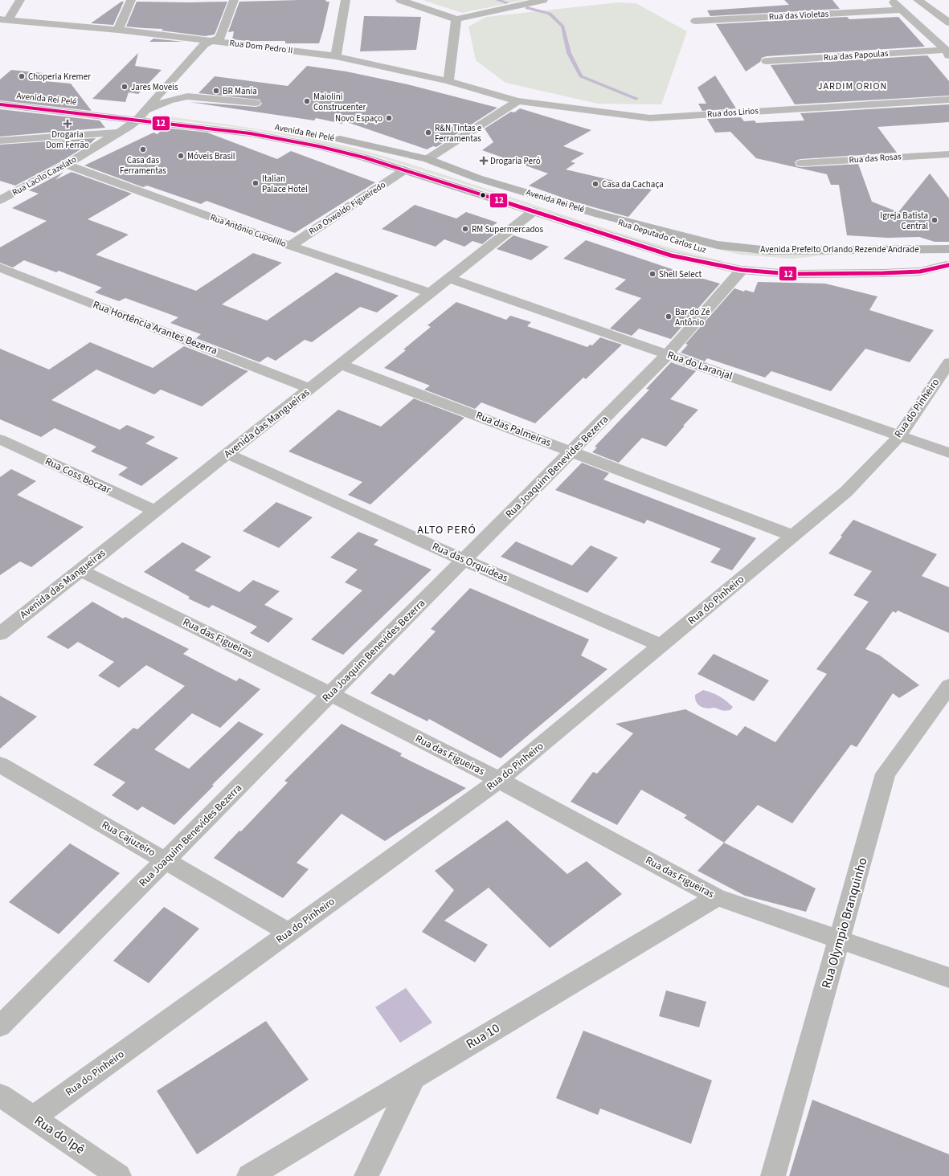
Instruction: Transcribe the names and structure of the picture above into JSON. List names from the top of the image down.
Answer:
{
  "streets": {
    "main road": ["Avenida Rei Pelé", "Rua Deputado Carlos Luz", "Avenida Prefeito Orlando Rezende Andrade"],
    "street": [
      "Rua das Violetas",
      "Rua Dom Pedro II",
      "Rua das Papoulas",
      "Rua dos Lirios",
      "Rua das Rosas",
      "Rua Lacílo Cazelato",
      "Rua Oswaldo Figueiredo",
      "Rua Antônio Cupolillo",
      "Rua Hortência Arantes Bezerra",
      "Rua do Laranjal",
      "Rua do Pinheiro",
      "Avenida das Mangueiras",
      "Rua das Palmeiras",
      "Rua Joaquim Benevides Bezerra",
      "Rua Coss Boczar",
      "Rua das Orquídeas",
      "Rua das Figueiras",
      "Rua Cajuzeiro",
      "Rua Olympio Branquinho",
      "Rua 10",
      "Rua do Ipê"
    ]
  },
  "crossings": [
    ["Rua Dom Pedro II", "Rua dos Lirios"],
    ["Rua Dom Pedro II", "Rua Lacílo Cazelato"],
    ["Avenida Rei Pelé", "Rua Lacílo Cazelato"],
    ["Avenida Rei Pelé", "Rua Oswaldo Figueiredo"],
    ["Avenida Rei Pelé", "Rua Deputado Carlos Luz"],
    ["Avenida Rei Pelé", "Avenida Prefeito Orlando Rezende Andrade"],
    ["Avenida Rei Pelé", "Avenida das Mangueiras"],
    ["Avenida Rei Pelé", "Rua Joaquim Benevides Bezerra"],
    ["Rua Lacílo Cazelato", "Rua Antônio Cupolillo"],
    ["Rua Oswaldo Figueiredo", "Rua Antônio Cupolillo"],
    ["Rua Antônio Cupolillo", "Avenida das Mangueiras"],
    ["Rua Deputado Carlos Luz", "Avenida Prefeito Orlando Rezende Andrade"],
    ["Rua Deputado Carlos Luz", "Rua Joaquim Benevides Bezerra"],
    ["Rua Hortência Arantes Bezerra", "Avenida das Mangueiras"],
    ["Rua do Laranjal", "Rua do Pinheiro"],
    ["Rua do Laranjal", "Avenida das Mangueiras"],
    ["Rua do Laranjal", "Rua Joaquim Benevides Bezerra"],
    ["Rua do Pinheiro", "Rua das Palmeiras"],
    ["Rua do Pinheiro", "Rua das Orquídeas"],
    ["Rua do Pinheiro", "Rua das Figueiras"],
    ["Rua do Pinheiro", "Rua Cajuzeiro"],
    ["Rua do Pinheiro", "Rua do Ipê"],
    ["Avenida das Mangueiras", "Rua das Palmeiras"],
    ["Avenida das Mangueiras", "Rua Coss Boczar"],
    ["Avenida das Mangueiras", "Rua das Orquídeas"],
    ["Avenida das Mangueiras", "Rua das Figueiras"],
    ["Rua das Palmeiras", "Rua Joaquim Benevides Bezerra"],
    ["Rua Joaquim Benevides Bezerra", "Rua das Orquídeas"],
    ["Rua Joaquim Benevides Bezerra", "Rua das Figueiras"],
    ["Rua Joaquim Benevides Bezerra", "Rua Cajuzeiro"],
    ["Rua das Figueiras", "Rua Olympio Branquinho"],
    ["Rua das Figueiras", "Rua 10"]
  ],
  "districts": ["JARDIM ORION", "ALTO PERÓ"],
  "places": {
    "other": [
      "Choperia Kremer",
      "Jares Moveis",
      "BR Mania",
      "Maiolini Construcenter",
      "Novo Espaço",
      "R&N Tintas e Ferramentas",
      "Casa das Ferramentas",
      "Móveis Brasil",
      "Italian Palace Hotel",
      "Casa da Cachaça",
      "Igreja Batista Central",
      "RM Supermercados",
      "Shell Select",
      "Bar do Zé Antônio"
    ],
    "health": ["Drogaria Dom Ferrão", "Drogaria Peró"]
  },
  "lines": ["transit line 12"]
}
